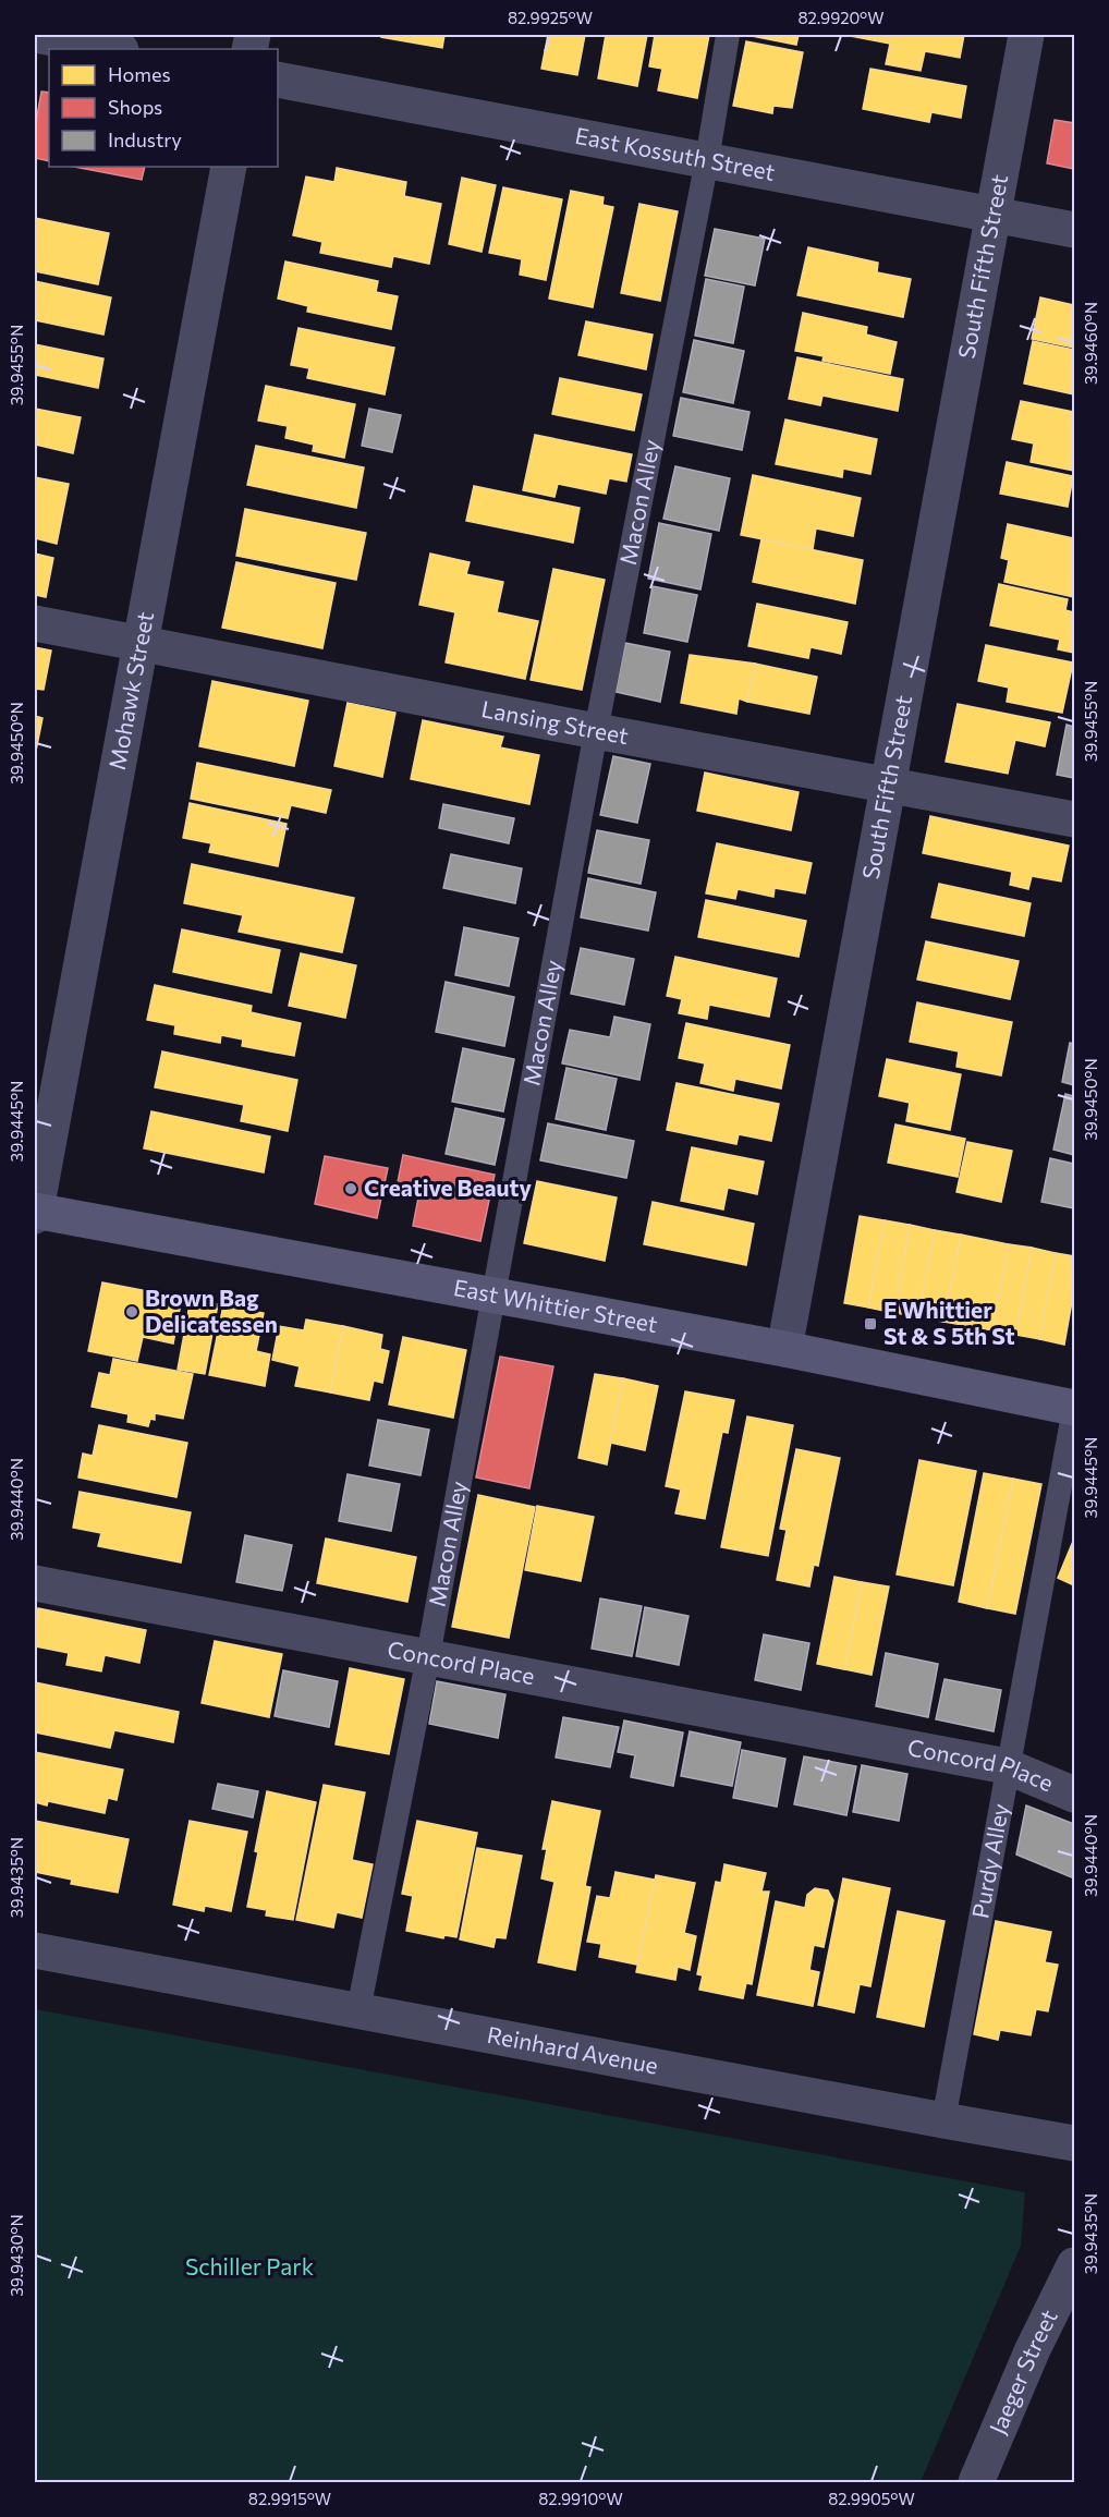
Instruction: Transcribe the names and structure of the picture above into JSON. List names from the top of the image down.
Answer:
{
  "streets": {
    "street": [
      "East Kossuth Street",
      "South Fifth Street",
      "Mohawk Street",
      "Lansing Street",
      "East Whittier Street",
      "Concord Place",
      "Reinhard Avenue",
      "Jaeger Street"
    ],
    "lane": ["Macon Alley", "Purdy Alley"]
  },
  "crossings": [
    ["East Kossuth Street", "South Fifth Street"],
    ["East Kossuth Street", "Macon Alley"],
    ["South Fifth Street", "Lansing Street"],
    ["South Fifth Street", "East Whittier Street"],
    ["Macon Alley", "Lansing Street"],
    ["Macon Alley", "East Whittier Street"],
    ["Macon Alley", "Concord Place"],
    ["Macon Alley", "Reinhard Avenue"],
    ["Mohawk Street", "Lansing Street"],
    ["Mohawk Street", "East Whittier Street"],
    ["East Whittier Street", "Purdy Alley"],
    ["Concord Place", "Purdy Alley"],
    ["Purdy Alley", "Reinhard Avenue"]
  ],
  "parks": ["Schiller Park"],
  "places": {
    "other": ["Creative Beauty", "Brown Bag Delicatessen"],
    "transit": ["E Whittier St & S 5th St"]
  },
  "legend": ["Homes", "Shops", "Industry"],
  "coordinates": [
    "82.9925°W",
    "82.9920°W",
    "39.9460°N",
    "39.9455°N",
    "39.9450°N",
    "39.9445°N",
    "39.9440°N",
    "39.9435°N",
    "39.9430°N",
    "82.9915°W",
    "82.9910°W",
    "82.9905°W"
  ]
}
